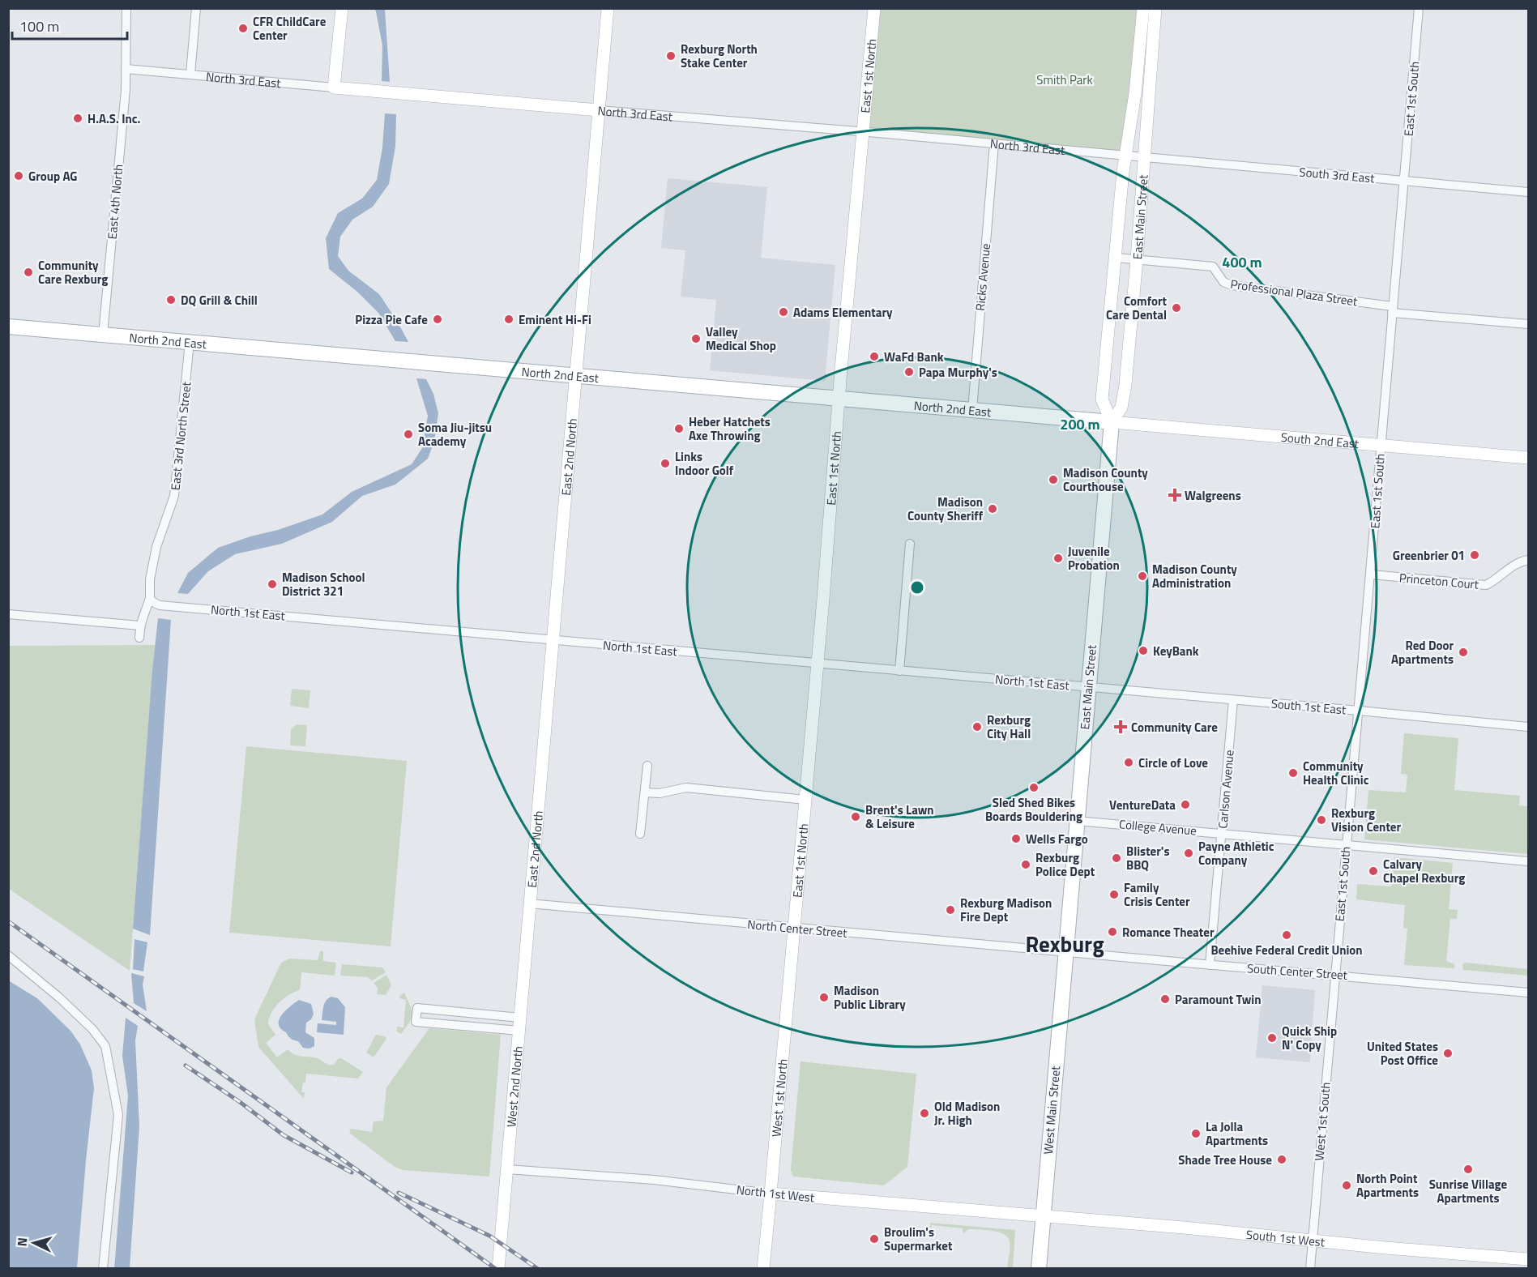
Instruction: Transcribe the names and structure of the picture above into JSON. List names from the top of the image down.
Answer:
{
  "streets": {
    "main road": ["East Main Street", "North 2nd East", "West Main Street"],
    "street": [
      "East 1st North",
      "North 3rd East",
      "East 1st South",
      "South 3rd East",
      "East 4th North",
      "Ricks Avenue",
      "Professional Plaza Street",
      "East 3rd North Street",
      "South 2nd East",
      "East 2nd North",
      "Princeton Court",
      "North 1st East",
      "South 1st East",
      "Carlson Avenue",
      "College Avenue",
      "North Center Street",
      "South Center Street",
      "West 2nd North",
      "West 1st North",
      "West 1st South",
      "North 1st West",
      "South 1st West"
    ]
  },
  "crossings": [
    ["East 1st North", "North 3rd East"],
    ["East 1st North", "North 2nd East"],
    ["East 1st North", "North 1st East"],
    ["East 1st North", "North Center Street"],
    ["East 1st North", "West 1st North"],
    ["North 3rd East", "South 3rd East"],
    ["North 3rd East", "East 4th North"],
    ["North 3rd East", "East Main Street"],
    ["North 3rd East", "Ricks Avenue"],
    ["North 3rd East", "East 2nd North"],
    ["East 1st South", "South 3rd East"],
    ["East 1st South", "Professional Plaza Street"],
    ["East 1st South", "South 2nd East"],
    ["East 1st South", "Princeton Court"],
    ["East 1st South", "South 1st East"],
    ["East 1st South", "College Avenue"],
    ["East 1st South", "South Center Street"],
    ["East 1st South", "West 1st South"],
    ["South 3rd East", "East Main Street"],
    ["East 4th North", "North 2nd East"],
    ["East Main Street", "Professional Plaza Street"],
    ["East Main Street", "North 2nd East"],
    ["East Main Street", "South 2nd East"],
    ["East Main Street", "North 1st East"],
    ["East Main Street", "South 1st East"],
    ["East Main Street", "College Avenue"],
    ["East Main Street", "North Center Street"],
    ["East Main Street", "South Center Street"],
    ["East Main Street", "West Main Street"],
    ["Ricks Avenue", "North 2nd East"],
    ["North 2nd East", "East 3rd North Street"],
    ["North 2nd East", "South 2nd East"],
    ["North 2nd East", "East 2nd North"],
    ["East 3rd North Street", "North 1st East"],
    ["East 2nd North", "North 1st East"],
    ["East 2nd North", "North Center Street"],
    ["East 2nd North", "West 2nd North"],
    ["North 1st East", "South 1st East"],
    ["South 1st East", "Carlson Avenue"],
    ["Carlson Avenue", "College Avenue"],
    ["Carlson Avenue", "South Center Street"],
    ["North Center Street", "South Center Street"],
    ["North Center Street", "West 2nd North"],
    ["North Center Street", "West 1st North"],
    ["North Center Street", "West Main Street"],
    ["South Center Street", "West Main Street"],
    ["South Center Street", "West 1st South"],
    ["West 2nd North", "North 1st West"],
    ["West 1st North", "North 1st West"],
    ["West Main Street", "North 1st West"],
    ["West Main Street", "South 1st West"],
    ["West 1st South", "South 1st West"],
    ["North 1st West", "South 1st West"]
  ],
  "districts": ["Rexburg"],
  "parks": ["Smith Park"],
  "places": {
    "other": [
      "CFR ChildCare Center",
      "Rexburg North Stake Center",
      "H.A.S. Inc.",
      "Group AG",
      "Community Care Rexburg",
      "DQ Grill & Chill",
      "Comfort Care Dental",
      "Adams Elementary",
      "Pizza Pie Cafe",
      "Eminent Hi-Fi",
      "Valley Medical Shop",
      "WaFd Bank",
      "Papa Murphy's",
      "Heber Hatchets Axe Throwing",
      "Soma Jiu-jitsu Academy",
      "Links Indoor Golf",
      "Madison County Courthouse",
      "Madison County Sheriff",
      "Greenbrier 01",
      "Juvenile Probation",
      "Madison County Administration",
      "Madison School District 321",
      "KeyBank",
      "Red Door Apartments",
      "Rexburg City Hall",
      "Circle of Love",
      "Community Health Clinic",
      "Sled Shed Bikes Boards Bouldering",
      "VentureData",
      "Brent's Lawn & Leisure",
      "Rexburg Vision Center",
      "Wells Fargo",
      "Payne Athletic Company",
      "Blister's BBQ",
      "Rexburg Police Dept",
      "Calvary Chapel Rexburg",
      "Family Crisis Center",
      "Rexburg Madison Fire Dept",
      "Romance Theater",
      "Beehive Federal Credit Union",
      "Madison Public Library",
      "Paramount Twin",
      "Quick Ship N' Copy",
      "United States Post Office",
      "Old Madison Jr. High",
      "La Jolla Apartments",
      "Shade Tree House",
      "Sunrise Village Apartments",
      "North Point Apartments",
      "Broulim's Supermarket"
    ],
    "health": ["Walgreens", "Community Care"]
  },
  "scale_bar": "100 m",
  "north": "left",
  "rings": ["400 m", "200 m"]
}
